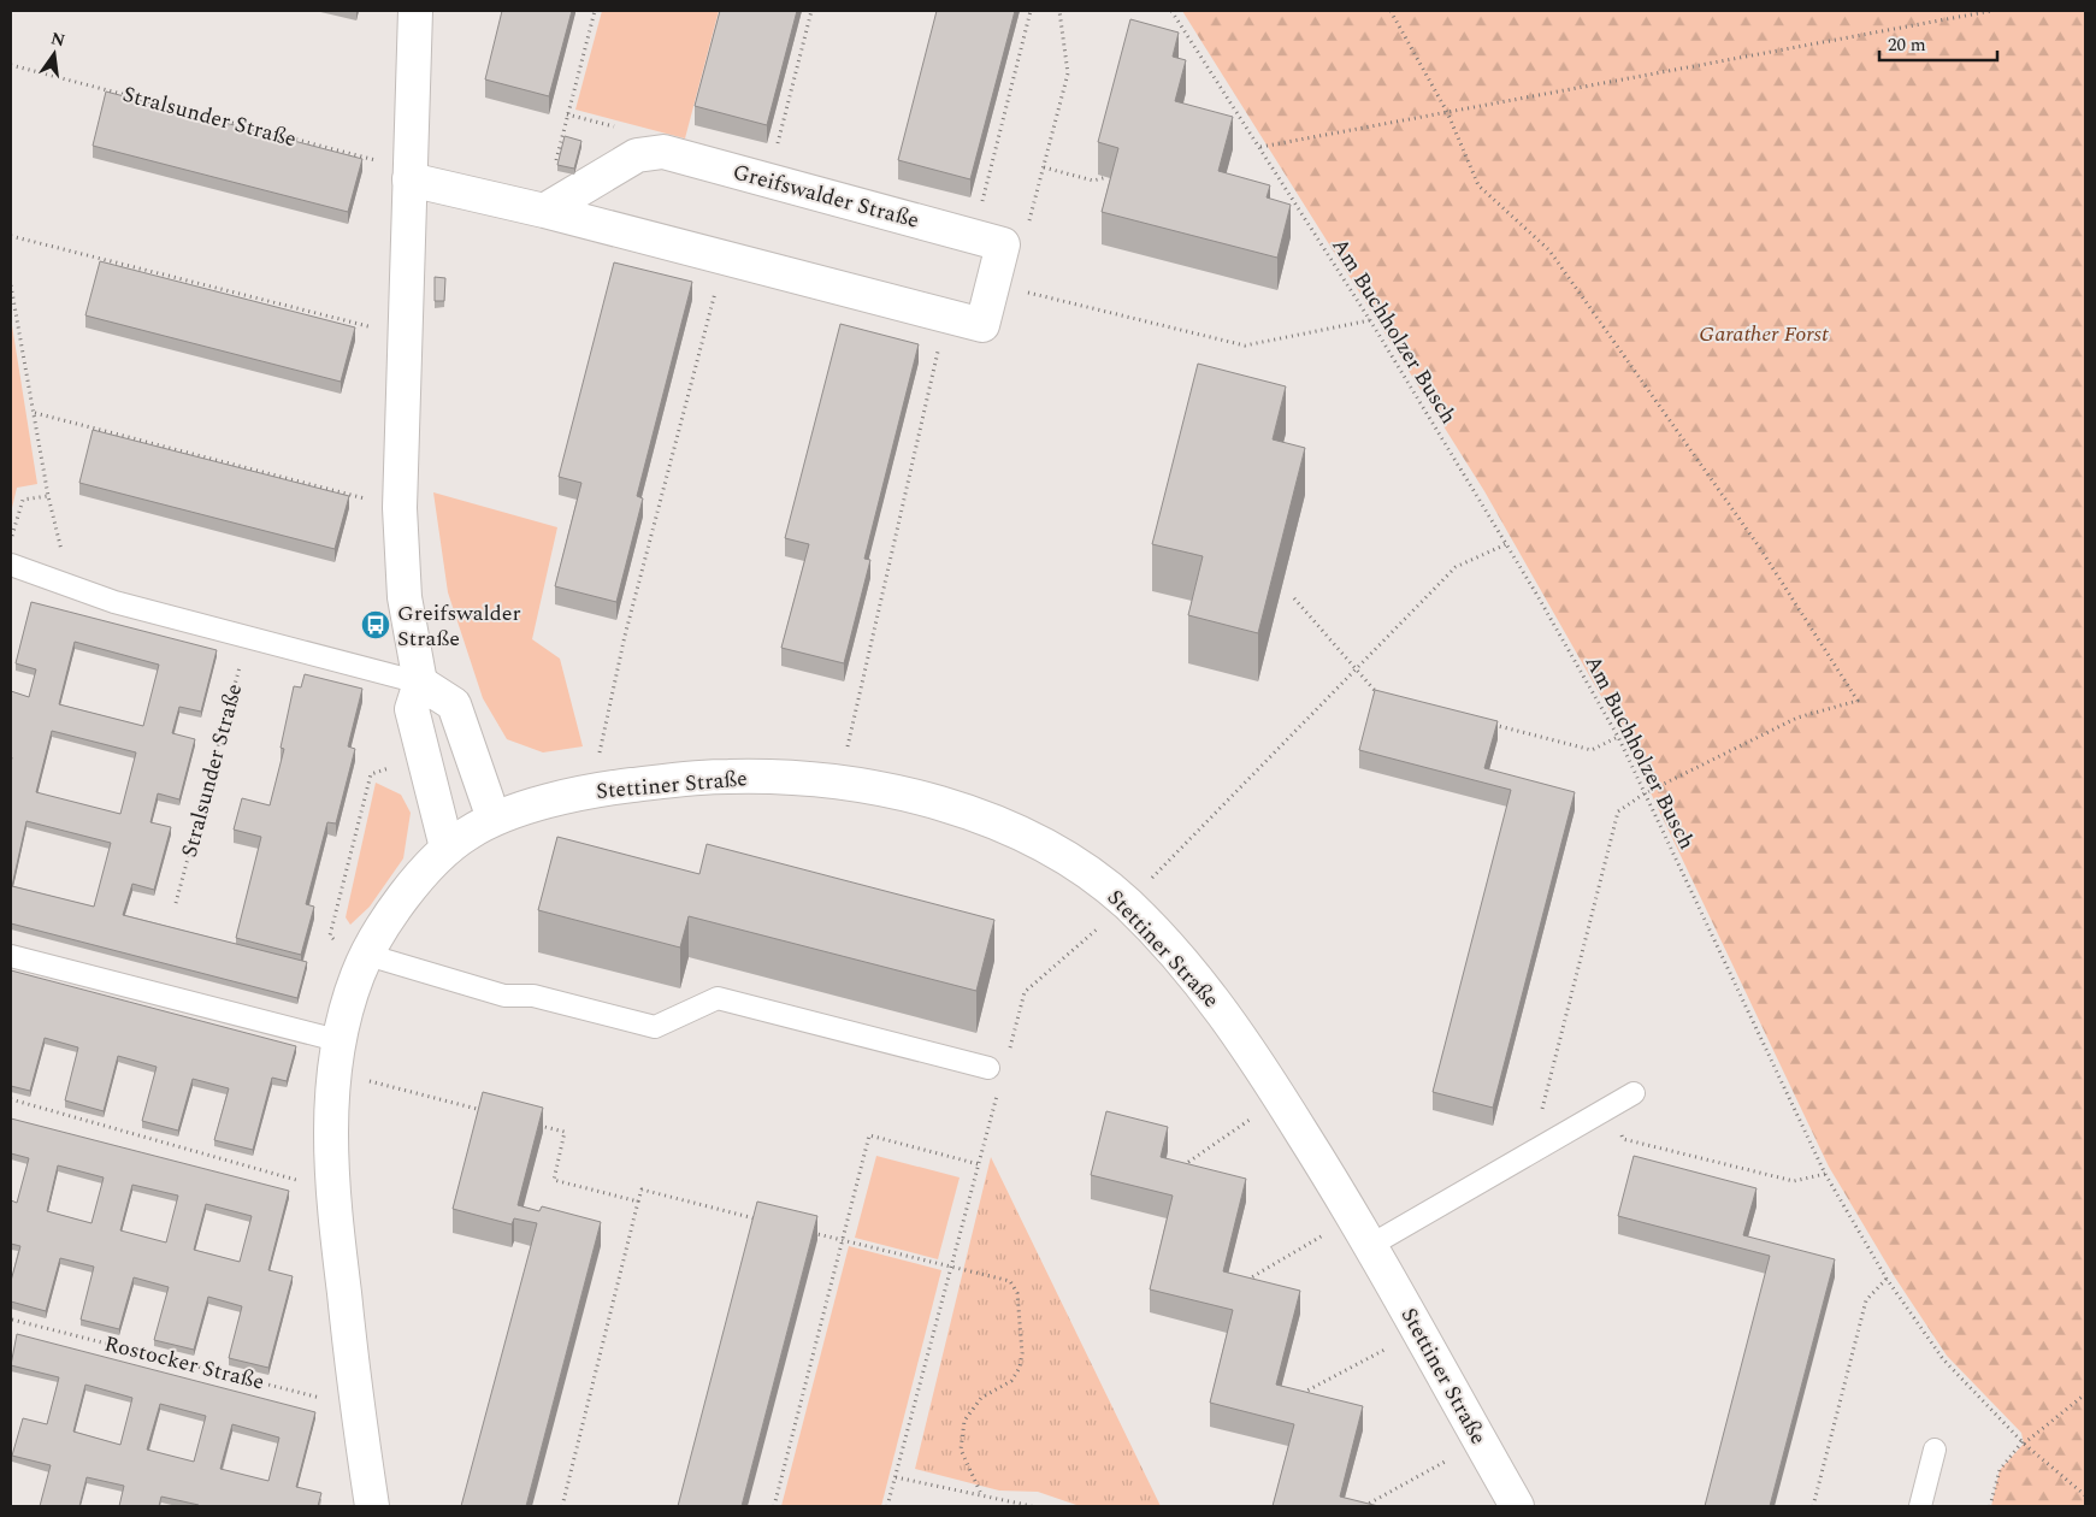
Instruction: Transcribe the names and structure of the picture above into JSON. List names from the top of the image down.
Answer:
{
  "streets": {
    "street": ["Greifswalder Straße", "Stettiner Straße"],
    "path": ["Stralsunder Straße", "Am Buchholzer Busch", "Rostocker Straße"]
  },
  "crossings": [
    ["Stralsunder Straße", "Greifswalder Straße"]
  ],
  "parks": ["Garather Forst"],
  "places": {
    "bus stop": ["Greifswalder Straße"]
  },
  "scale_bar": "20 m",
  "north": "top"
}
